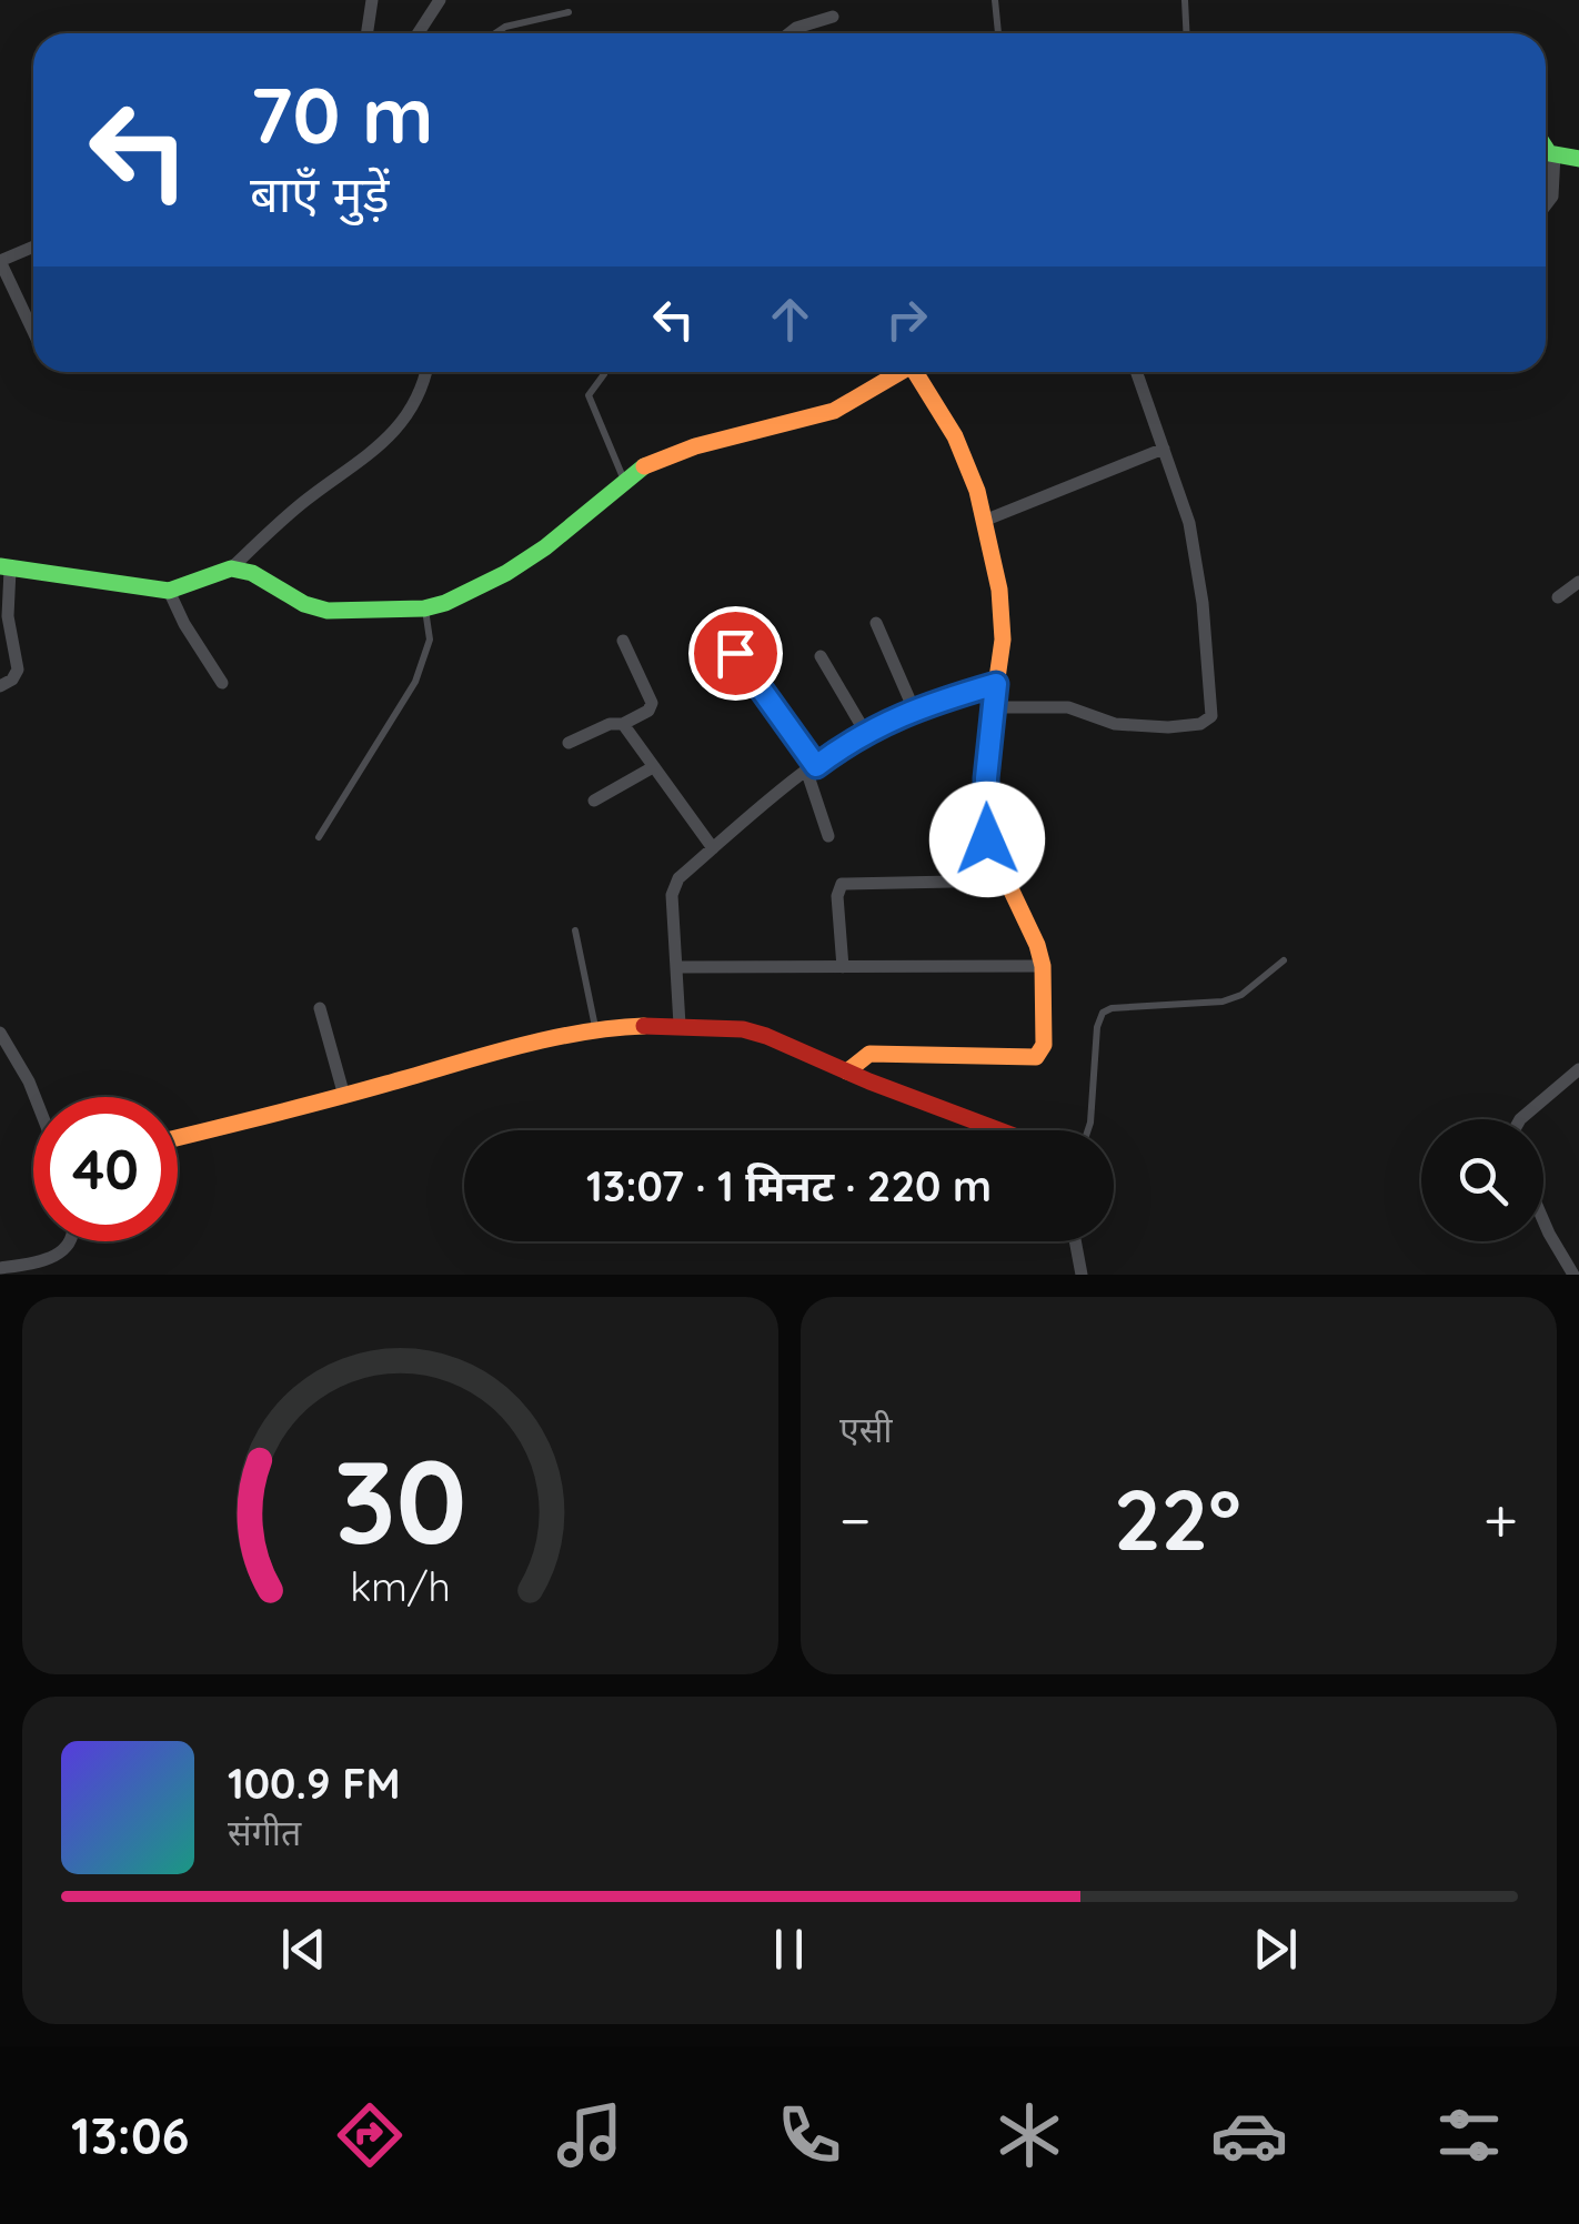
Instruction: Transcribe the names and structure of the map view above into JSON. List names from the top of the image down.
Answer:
{
  "page": {
    "turn": ["70 m", "बाएँ मुड़ें"],
    "limit": "40",
    "trip": "13:07 · 1 मिनट · 220 m",
    "tile": "एसी",
    "heat": ["−", "22°", "+"],
    "song": ["100.9 FM", "संगीत"],
    "tabs": "13:06",
    "gauge": ["30", "km/h"]
  }
}
